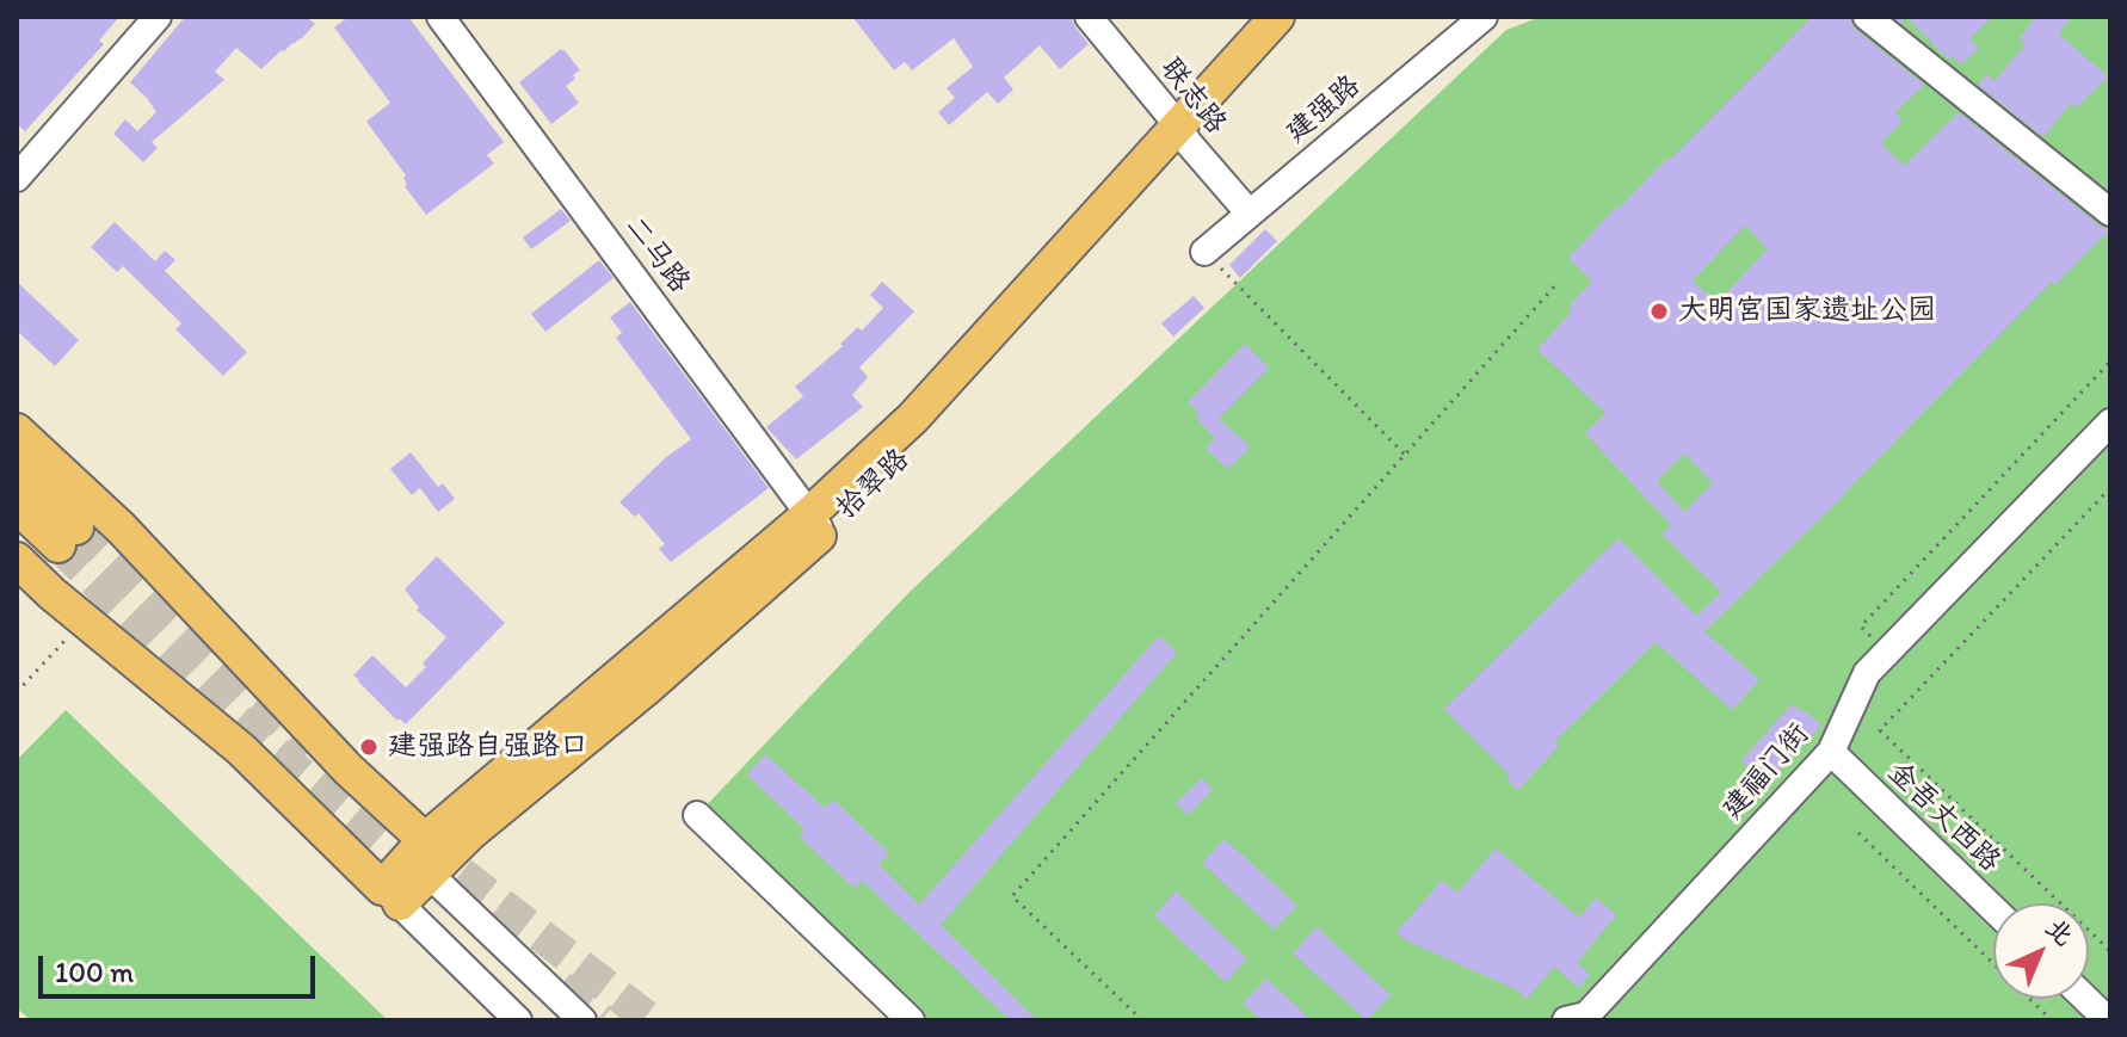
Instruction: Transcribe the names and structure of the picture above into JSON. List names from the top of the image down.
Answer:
{
  "streets": {
    "main road": ["拾翠路"],
    "street": [
      "联志路",
      "建强路",
      "二马路",
      "建福门街",
      "金吾丈西路"
    ]
  },
  "crossings": [
    ["联志路", "建强路"],
    ["联志路", "拾翠路"],
    ["二马路", "拾翠路"],
    ["建福门街", "金吾丈西路"]
  ],
  "places": ["大明宫国家遗址公园", "建强路自强路口"],
  "scale_bar": "100 m",
  "north": "top right"
}
